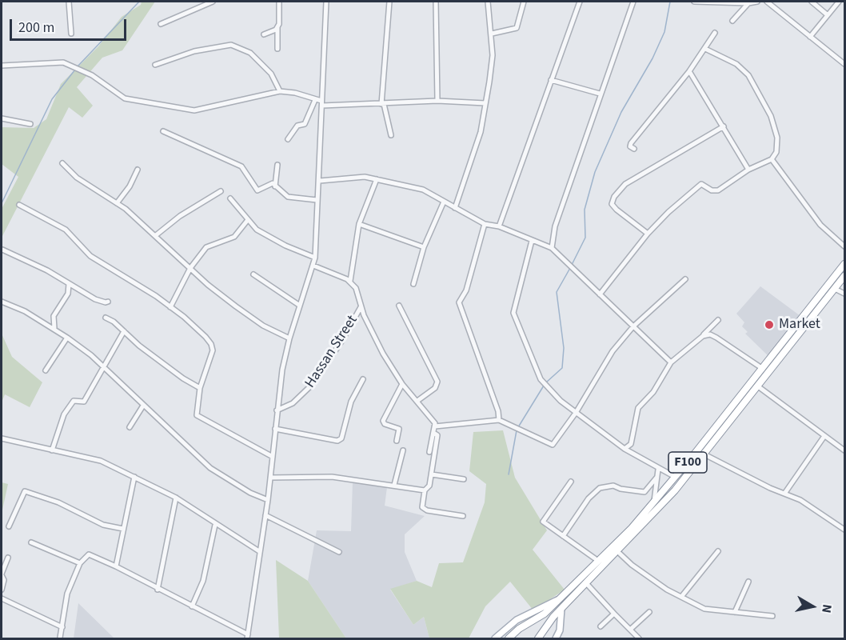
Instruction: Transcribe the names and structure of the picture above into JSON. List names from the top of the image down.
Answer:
{
  "streets": {
    "highway": ["F100"],
    "street": ["Hassan Street"]
  },
  "places": ["Market"],
  "scale_bar": "200 m",
  "north": "right"
}
